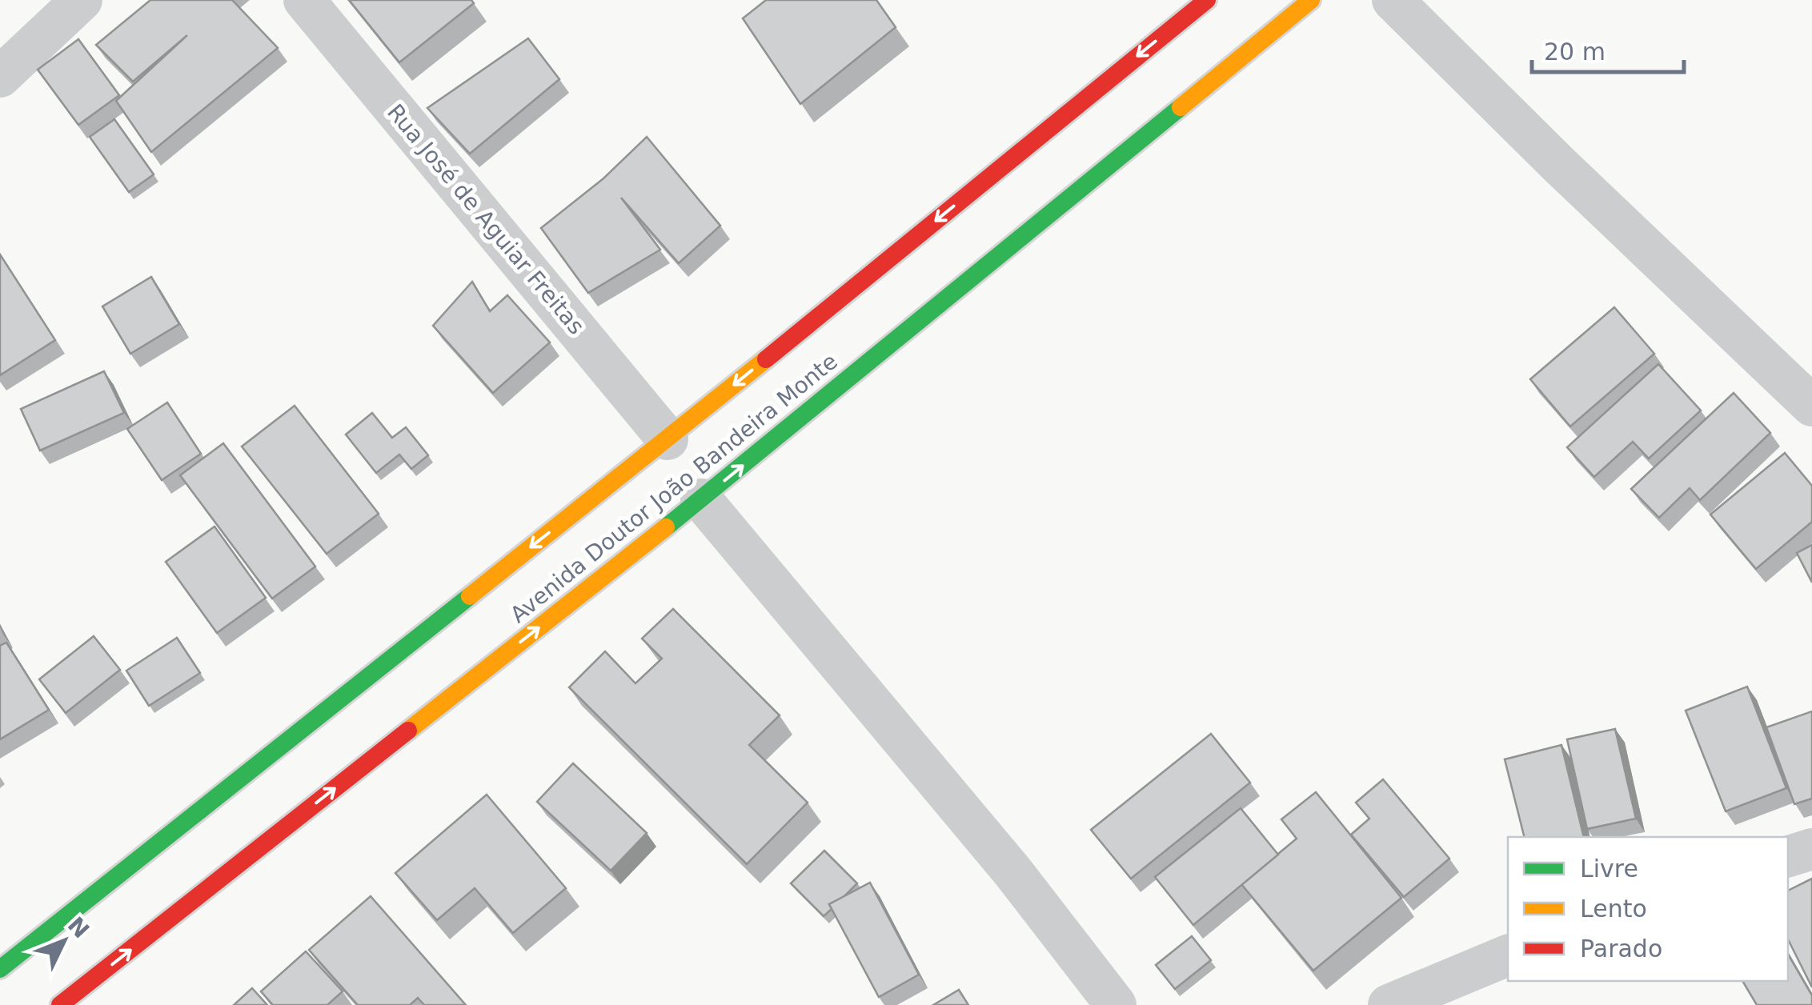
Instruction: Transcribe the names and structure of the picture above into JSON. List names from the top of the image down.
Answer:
{
  "streets": {
    "main road": ["Avenida Doutor João Bandeira Monte"],
    "street": ["Rua José de Aguiar Freitas"]
  },
  "crossings": [
    ["Rua José de Aguiar Freitas", "Avenida Doutor João Bandeira Monte"]
  ],
  "legend": ["Livre", "Lento", "Parado"],
  "scale_bar": "20 m",
  "north": "top right"
}
